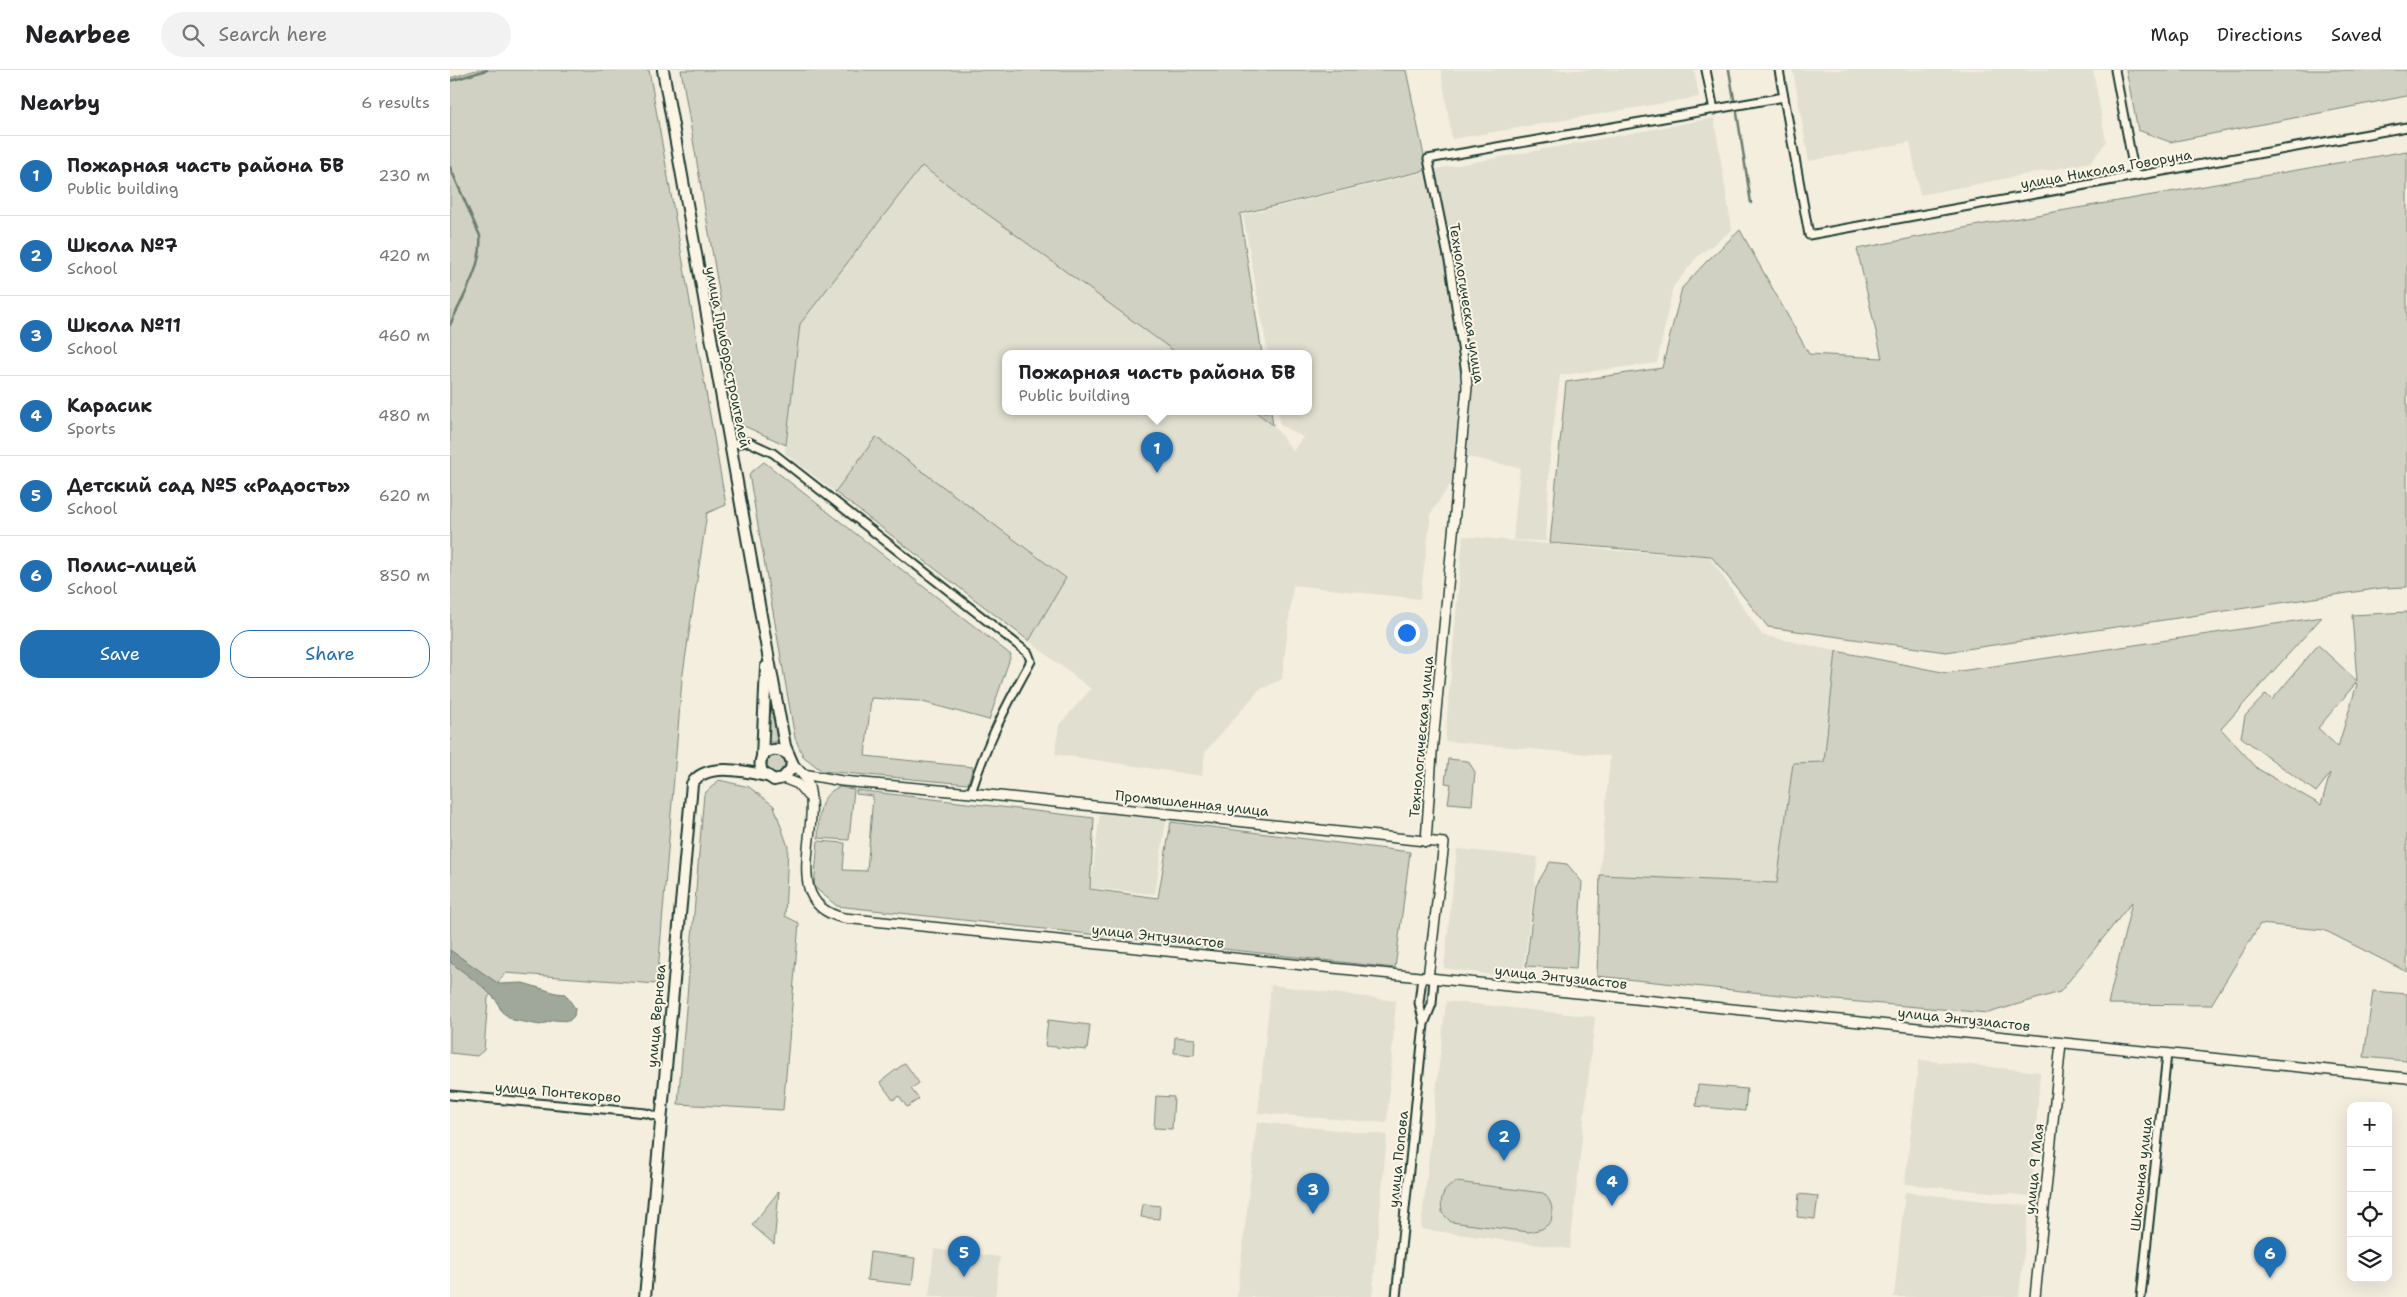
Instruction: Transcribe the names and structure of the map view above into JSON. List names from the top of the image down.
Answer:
{
  "streets": {
    "main road": ["улица Приборостроителей", "улица Вернова"],
    "street": [
      "улица Николая Говоруна",
      "Технологическая улица",
      "Промышленная улица",
      "улица Энтузиастов",
      "улица Понтекорво",
      "улица Попова",
      "улица 9 Мая",
      "Школьная улица"
    ]
  },
  "crossings": [
    ["Технологическая улица", "Промышленная улица"],
    ["улица Приборостроителей", "улица Энтузиастов"],
    ["улица Приборостроителей", "улица Вернова"],
    ["Промышленная улица", "улица Энтузиастов"],
    ["Промышленная улица", "улица Попова"],
    ["улица Энтузиастов", "улица Вернова"],
    ["улица Энтузиастов", "улица Попова"],
    ["улица Энтузиастов", "улица 9 Мая"],
    ["улица Энтузиастов", "Школьная улица"],
    ["улица Вернова", "улица Понтекорво"]
  ],
  "page": {
    "header": "Nearbee",
    "search": "Search here",
    "nav": ["Map", "Directions", "Saved"],
    "heading": ["Nearby", "6 results"],
    "list": [
      {
        "mark": "1",
        "name": "Пожарная часть района БВ",
        "note": "Public building",
        "value": "230 m"
      },
      {
        "mark": "2",
        "name": "Школа №7",
        "note": "School",
        "value": "420 m"
      },
      {
        "mark": "3",
        "name": "Школа №11",
        "note": "School",
        "value": "460 m"
      },
      {
        "mark": "4",
        "name": "Карасик",
        "note": "Sports",
        "value": "480 m"
      },
      {
        "mark": "5",
        "name": "Детский сад №5 «Радость»",
        "note": "School",
        "value": "620 m"
      },
      {
        "mark": "6",
        "name": "Полис-лицей",
        "note": "School",
        "value": "850 m"
      }
    ],
    "popup": ["Пожарная часть района БВ", "Public building"],
    "pins": [
      "1",
      "2",
      "4",
      "3",
      "5",
      "6"
    ],
    "buttons": ["Save", "Share"],
    "map_buttons": ["+", "−"]
  }
}
